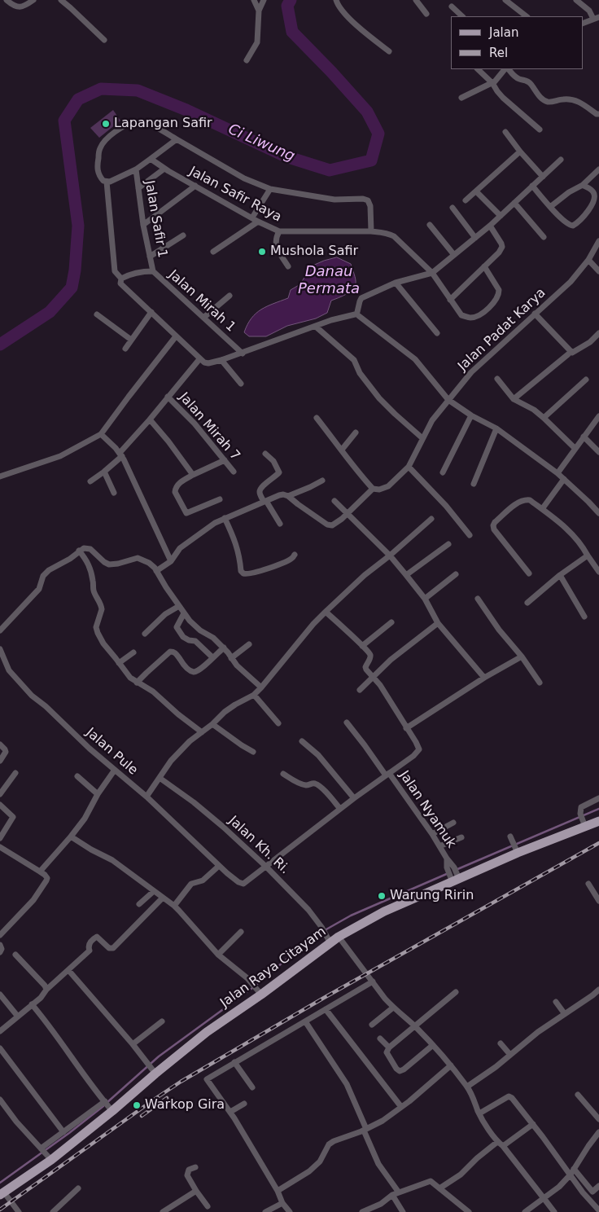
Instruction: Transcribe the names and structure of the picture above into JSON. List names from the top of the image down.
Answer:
{
  "streets": {
    "main road": ["Jalan Raya Citayam"],
    "street": [
      "Jalan Safir Raya",
      "Jalan Safir 1",
      "Jalan Mirah 1",
      "Jalan Padat Karya",
      "Jalan Mirah 7",
      "Jalan Pule",
      "Jalan Nyamuk",
      "Jalan Kh. Ri."
    ]
  },
  "crossings": [
    ["Jalan Safir 1", "Jalan Mirah 1"],
    ["Jalan Pule", "Jalan Kh. Ri."],
    ["Jalan Nyamuk", "Jalan Raya Citayam"],
    ["Jalan Kh. Ri.", "Jalan Raya Citayam"]
  ],
  "water": ["Ci Liwung", "Danau Permata"],
  "places": [
    "Lapangan Safir",
    "Mushola Safir",
    "Warung Ririn",
    "Warkop Gira"
  ],
  "legend": ["Jalan", "Rel"]
}
